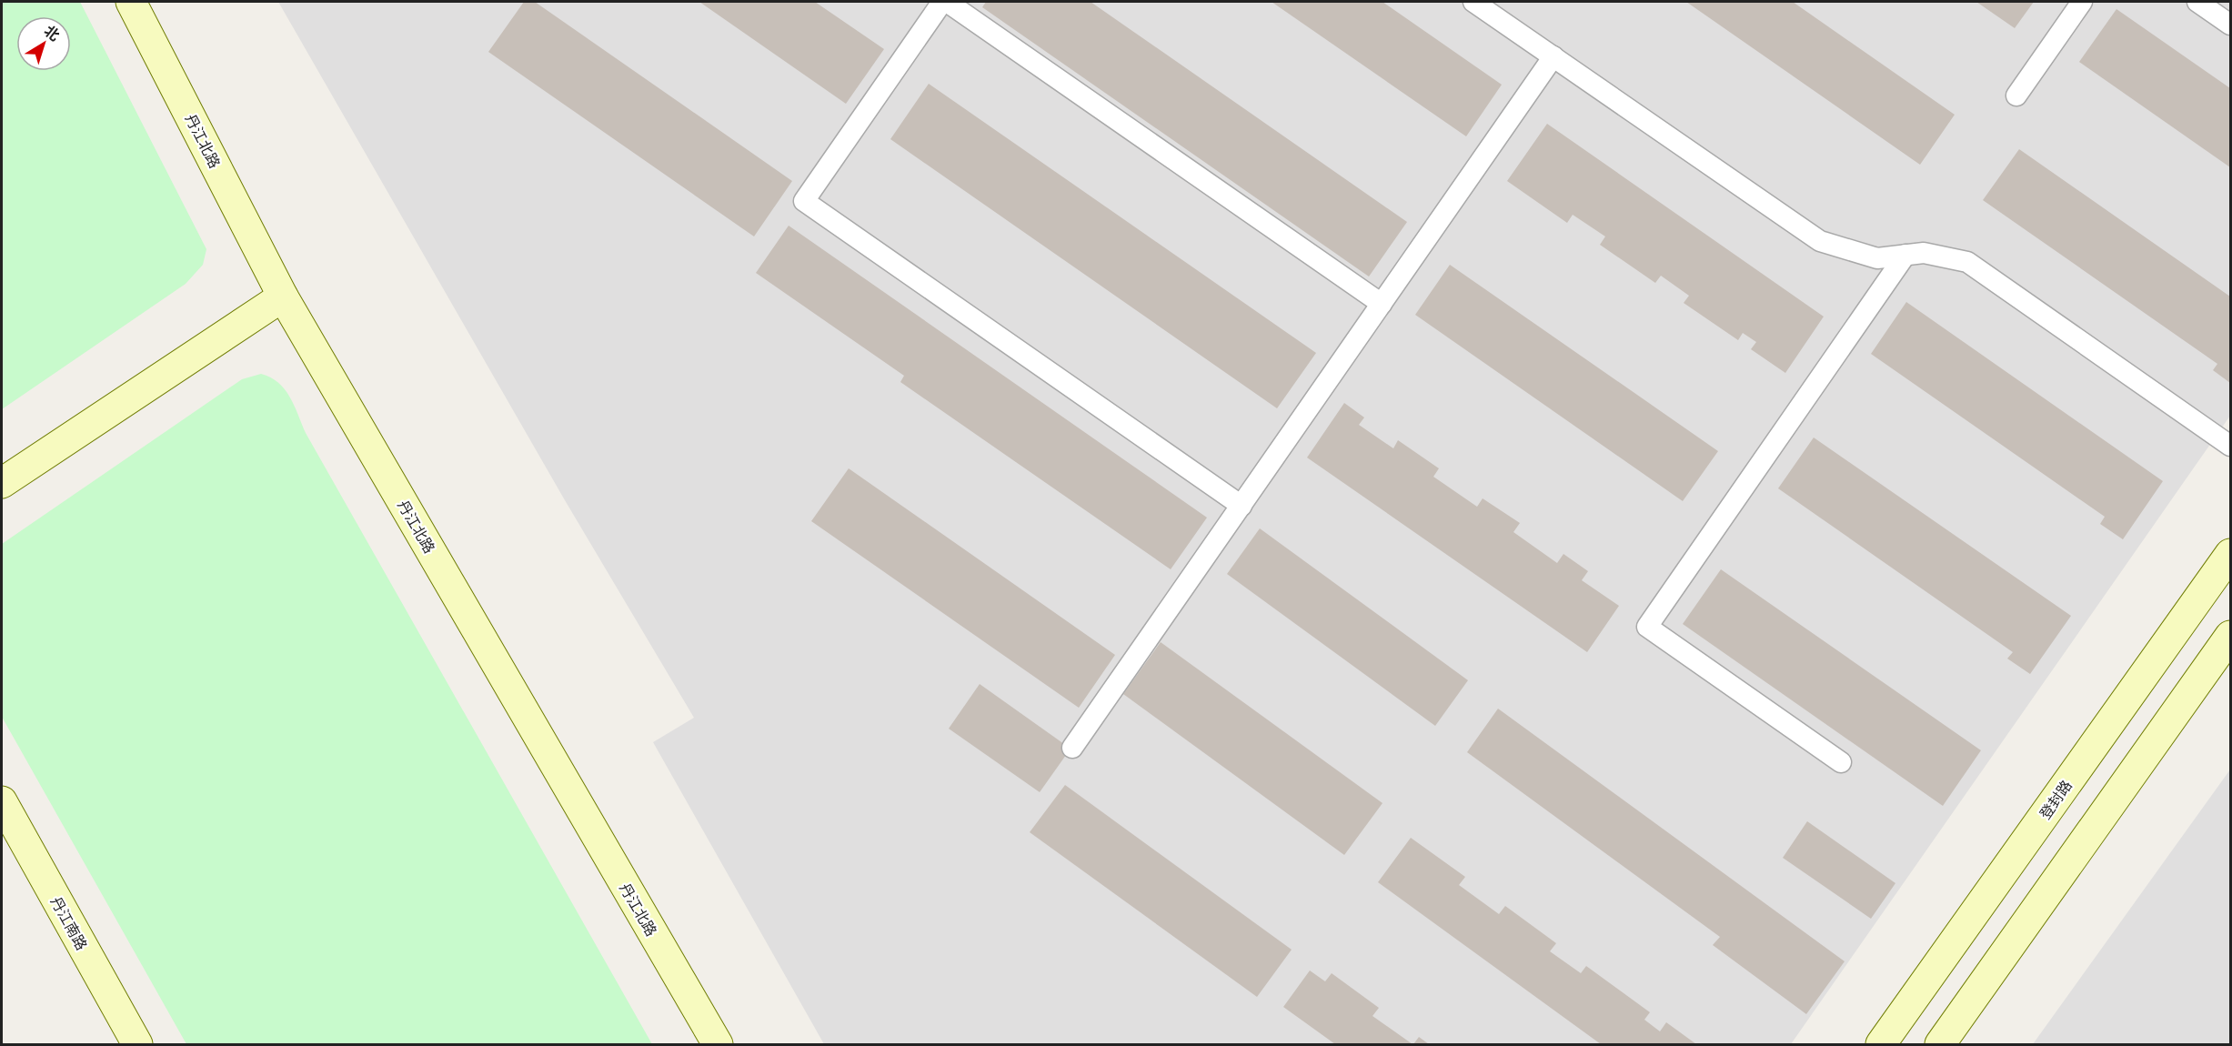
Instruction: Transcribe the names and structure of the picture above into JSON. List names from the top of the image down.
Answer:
{
  "streets": {
    "main road": ["丹江北路", "登封路", "丹江南路"]
  },
  "north": "top right"
}
